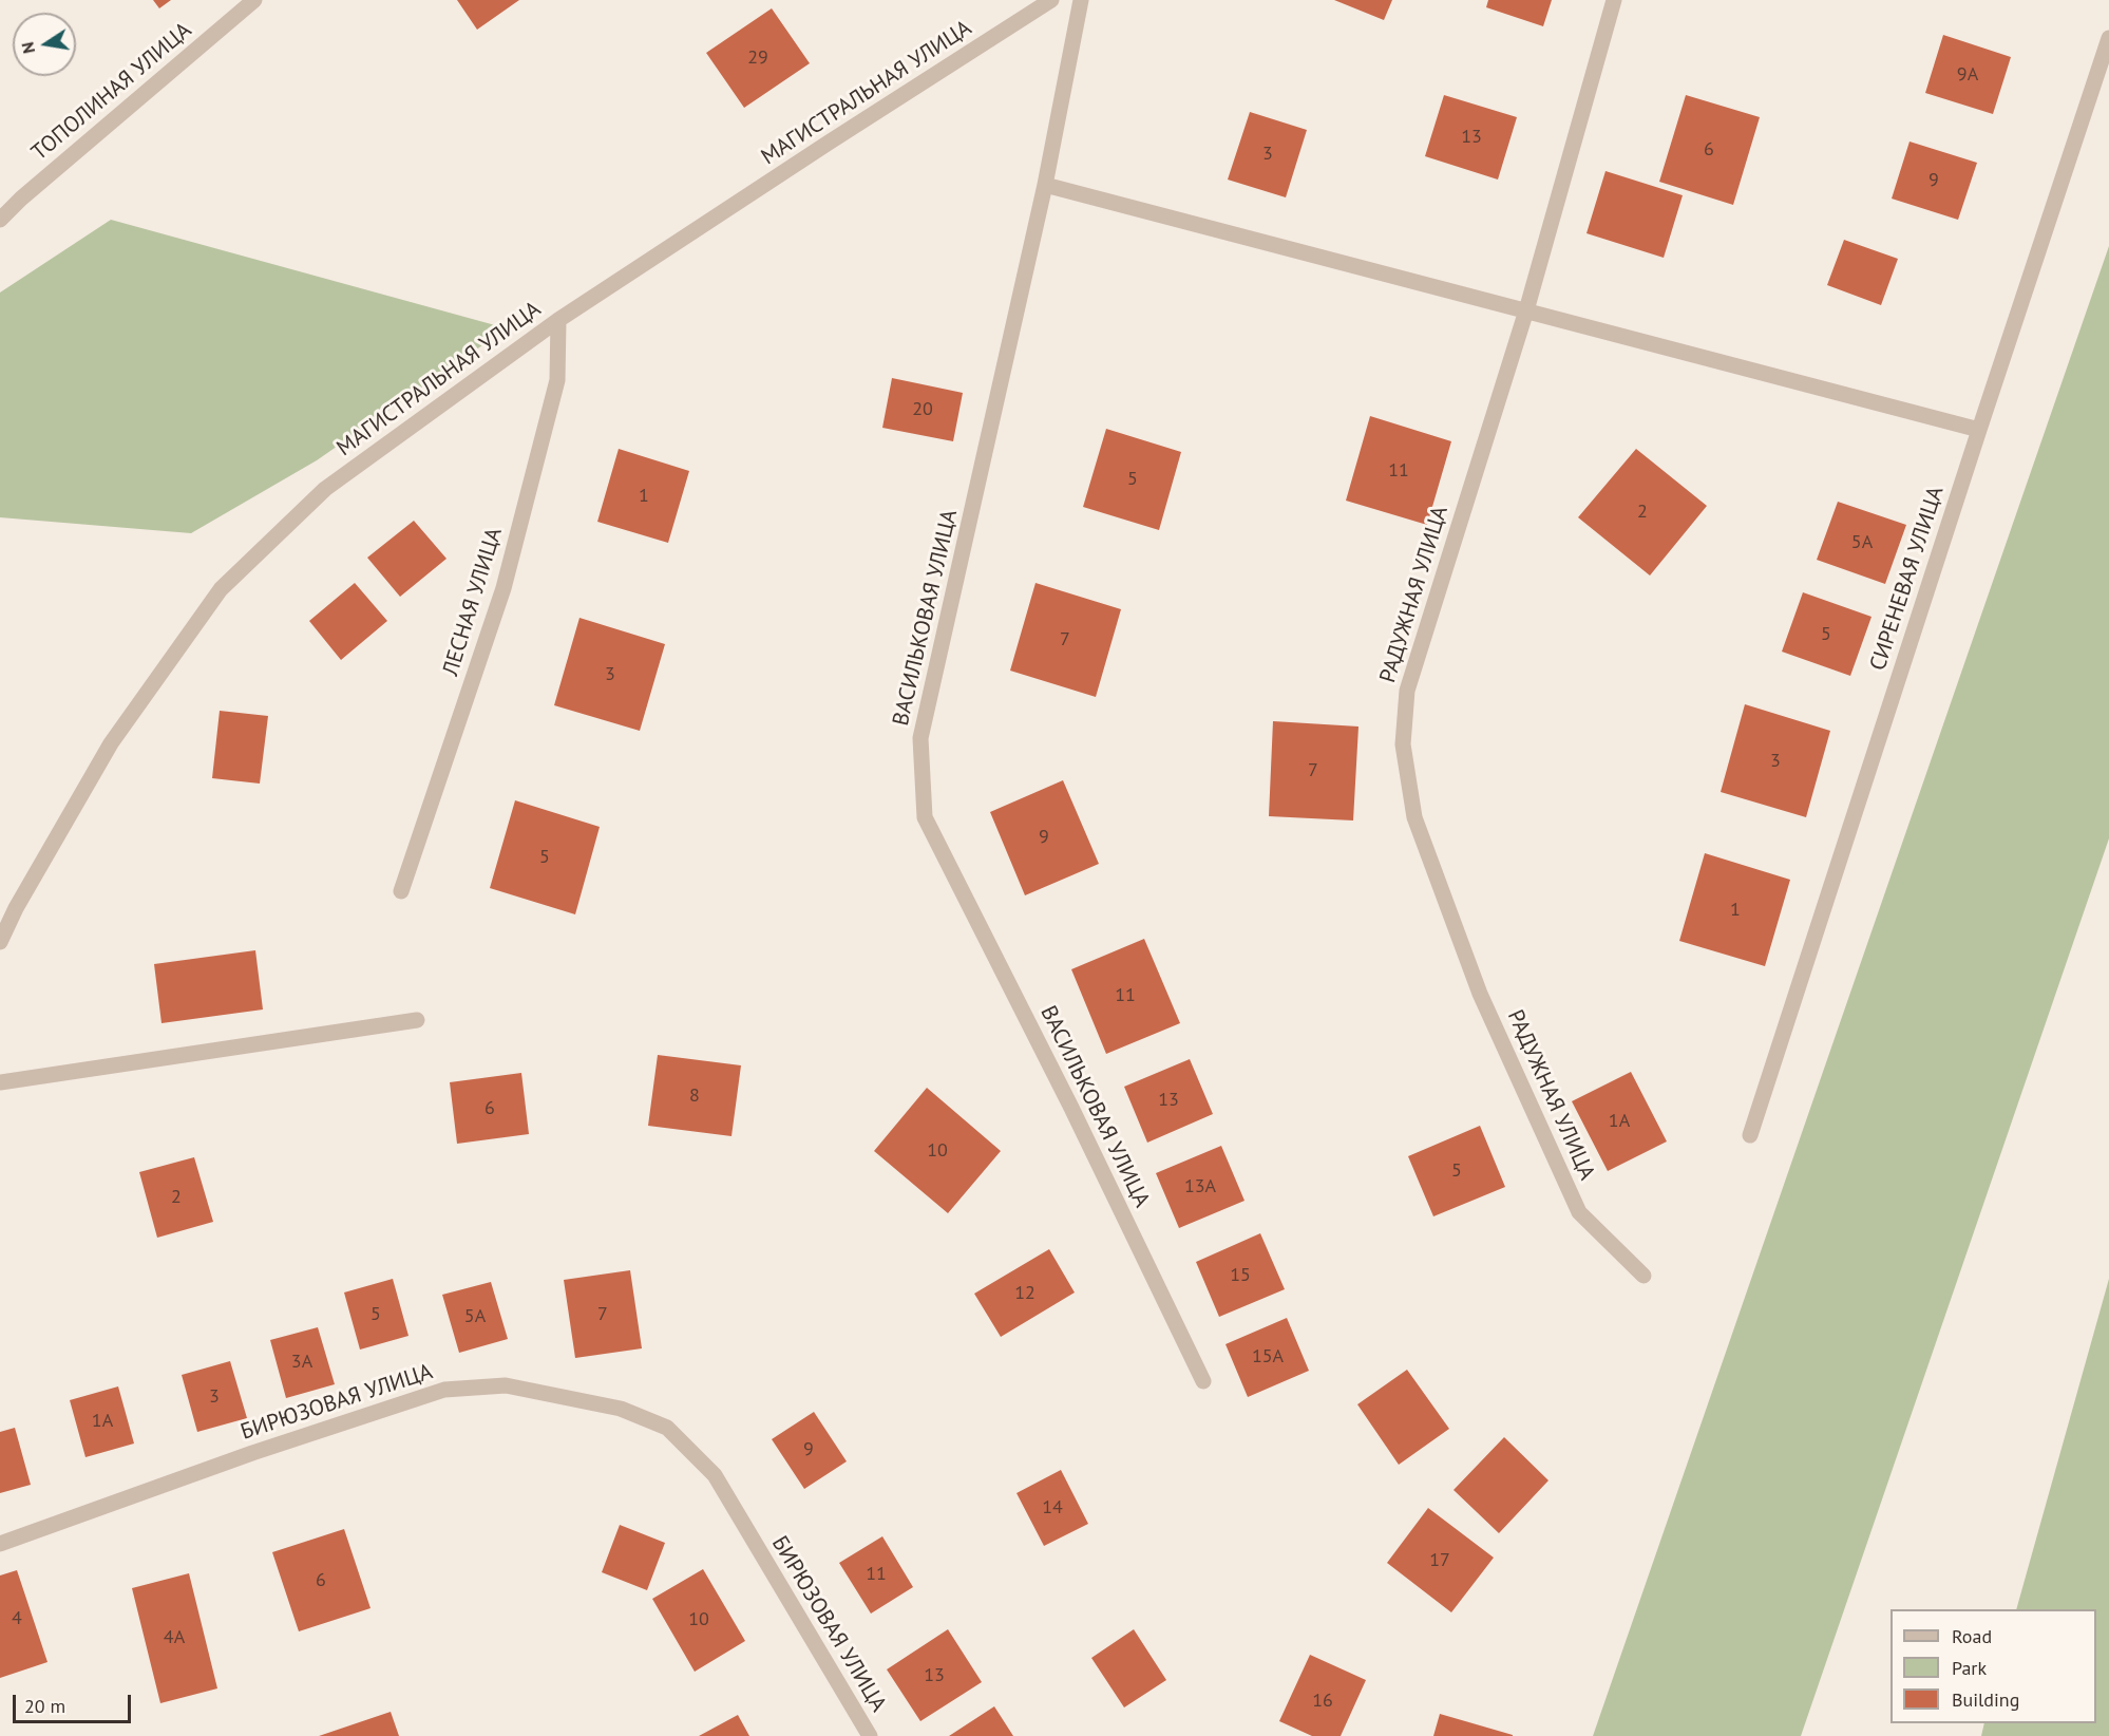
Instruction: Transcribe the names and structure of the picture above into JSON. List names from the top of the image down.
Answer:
{
  "streets": {
    "street": [
      "ТОПОЛИНАЯ УЛИЦА",
      "МАГИСТРАЛЬНАЯ УЛИЦА",
      "СИРЕНЕВАЯ УЛИЦА",
      "РАДУЖНАЯ УЛИЦА",
      "ЛЕСНАЯ УЛИЦА",
      "ВАСИЛЬКОВАЯ УЛИЦА",
      "БИРЮЗОВАЯ УЛИЦА"
    ]
  },
  "crossings": [
    ["МАГИСТРАЛЬНАЯ УЛИЦА", "ЛЕСНАЯ УЛИЦА"]
  ],
  "house_numbers": [
    "29",
    "9А",
    "13",
    "6",
    "3",
    "9",
    "20",
    "11",
    "5",
    "1",
    "2",
    "5А",
    "5",
    "7",
    "3",
    "3",
    "7",
    "9",
    "5",
    "1",
    "11",
    "8",
    "13",
    "6",
    "1А",
    "10",
    "5",
    "13А",
    "2",
    "15",
    "12",
    "5",
    "7",
    "5А",
    "15А",
    "3А",
    "3",
    "1А",
    "9",
    "14",
    "17",
    "11",
    "6",
    "4",
    "10",
    "4А",
    "13",
    "16"
  ],
  "legend": ["Road", "Park", "Building"],
  "scale_bar": "20 m",
  "north": "left"
}
